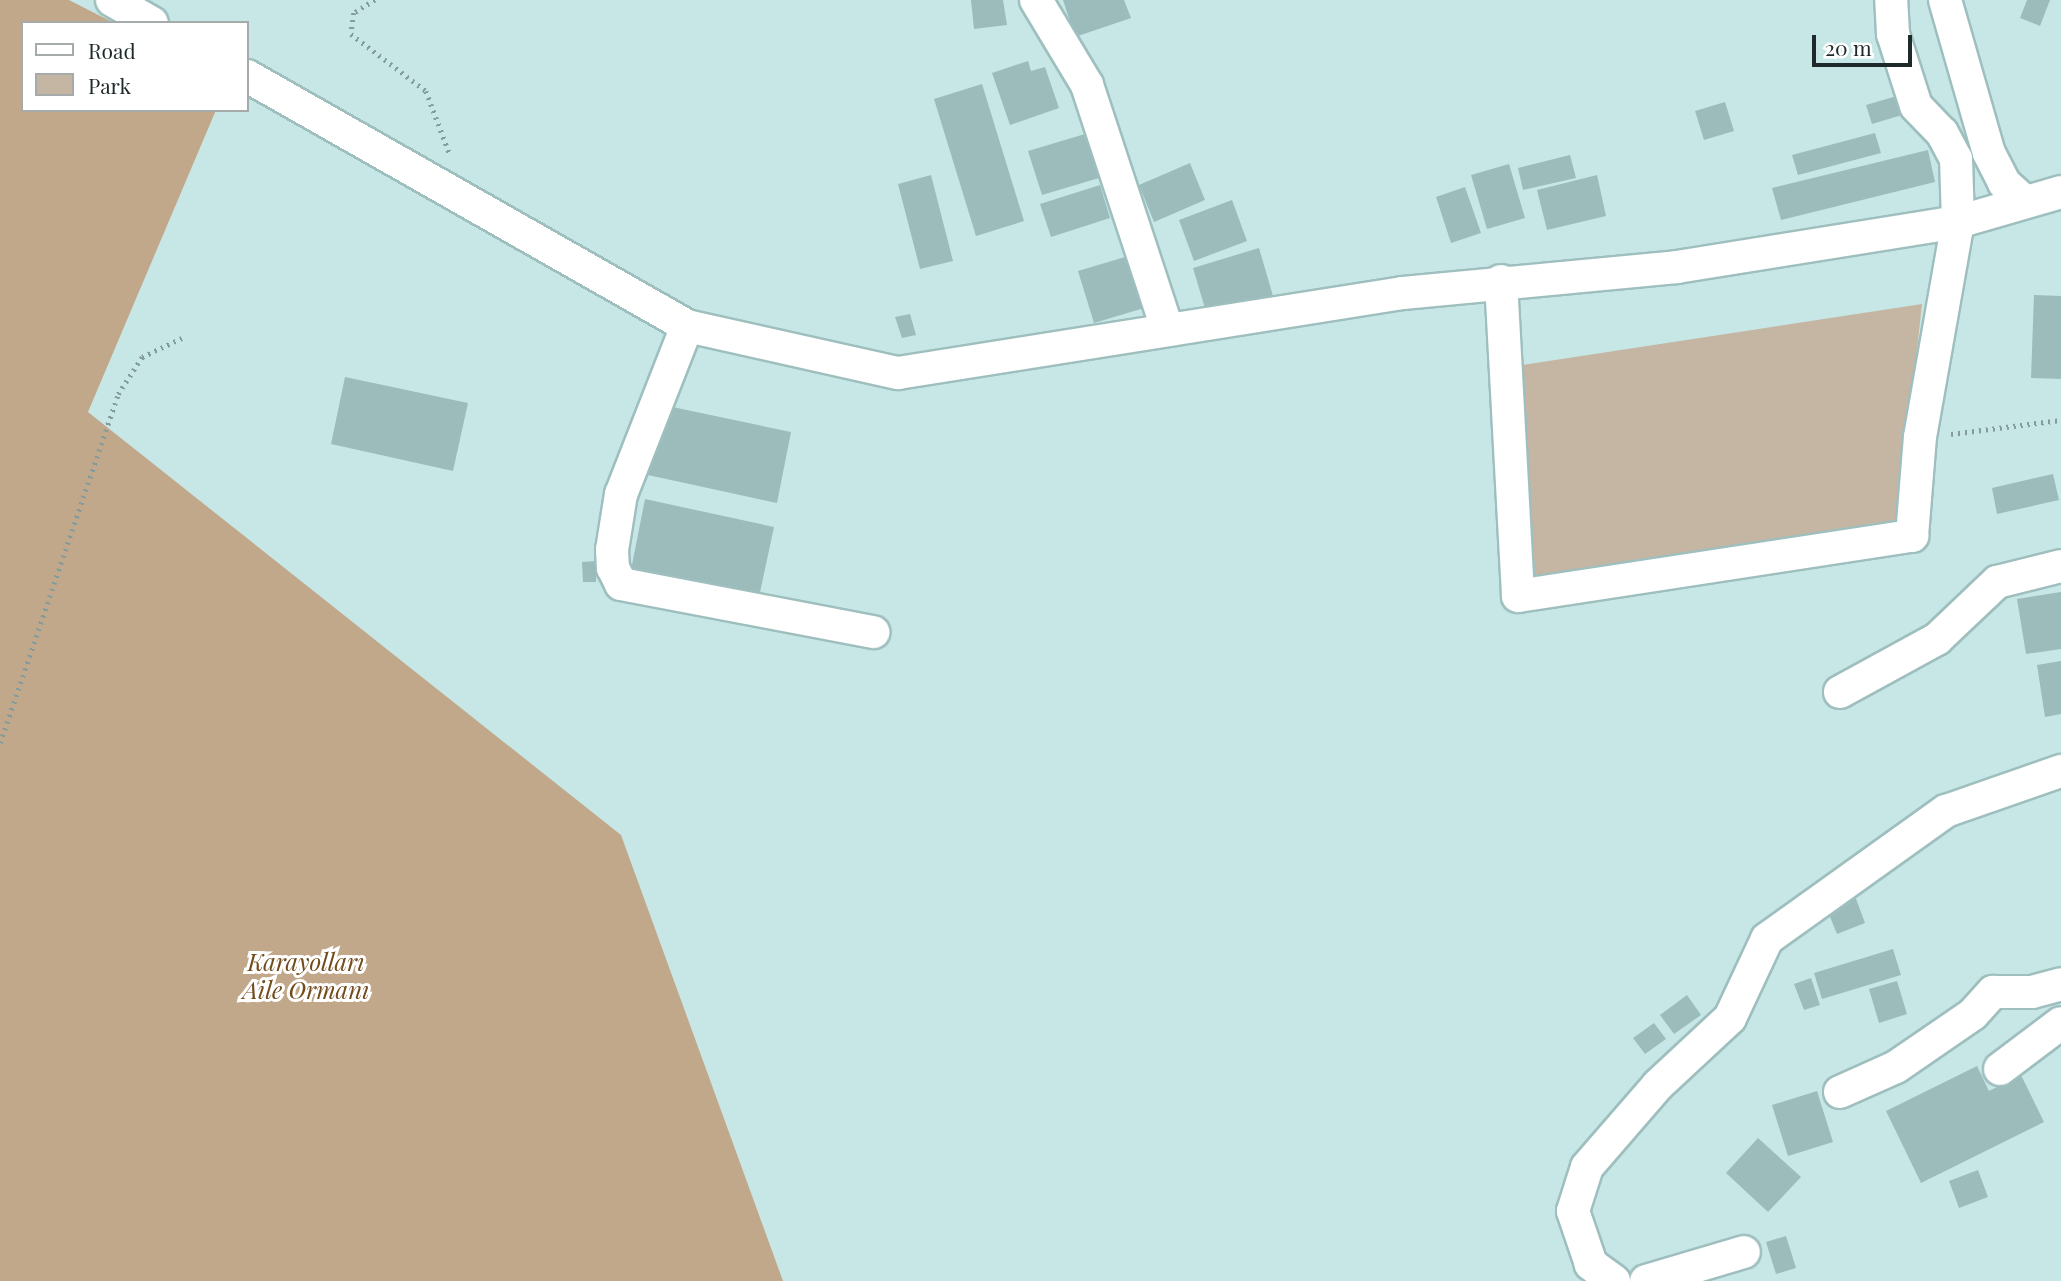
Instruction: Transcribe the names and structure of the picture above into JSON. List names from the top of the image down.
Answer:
{
  "parks": ["Karayolları Aile Ormanı"],
  "legend": ["Road", "Park"],
  "scale_bar": "20 m"
}
